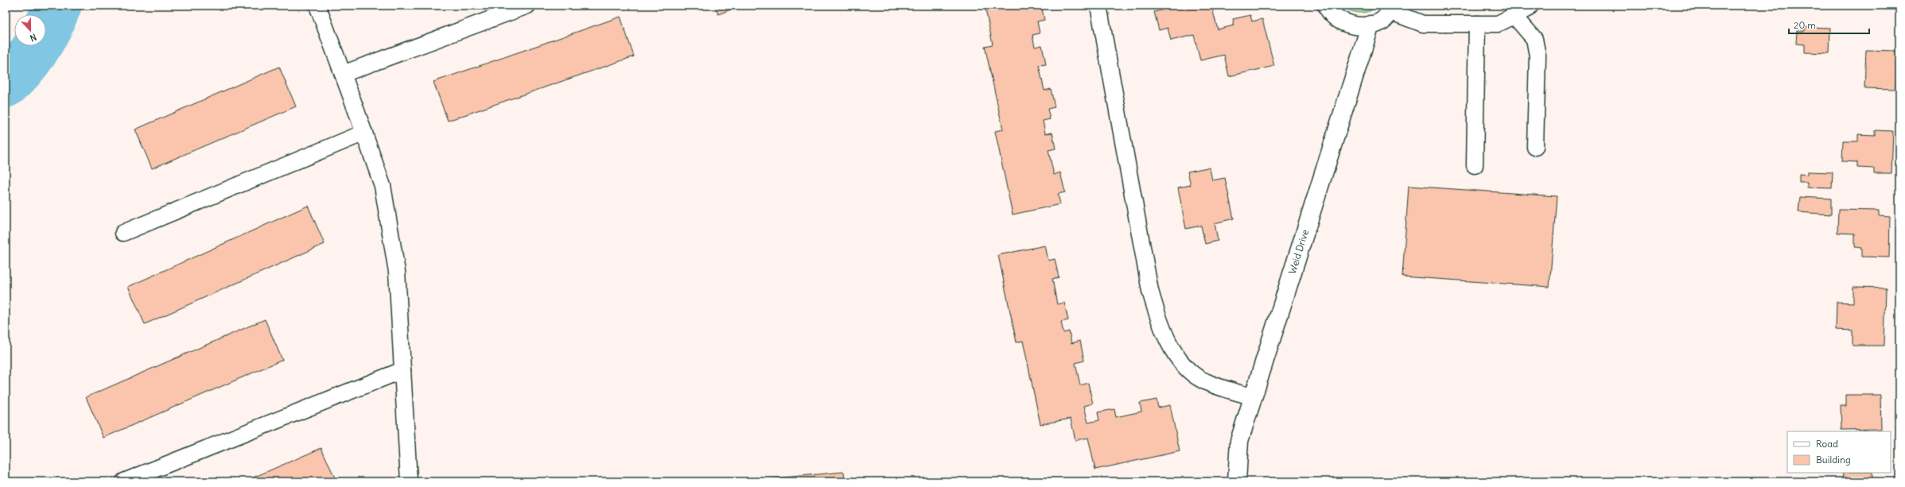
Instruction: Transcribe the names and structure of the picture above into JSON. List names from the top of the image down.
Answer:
{
  "streets": {
    "street": ["Weid Drive"]
  },
  "legend": ["Road", "Building"],
  "scale_bar": "20 m",
  "north": "bottom"
}
